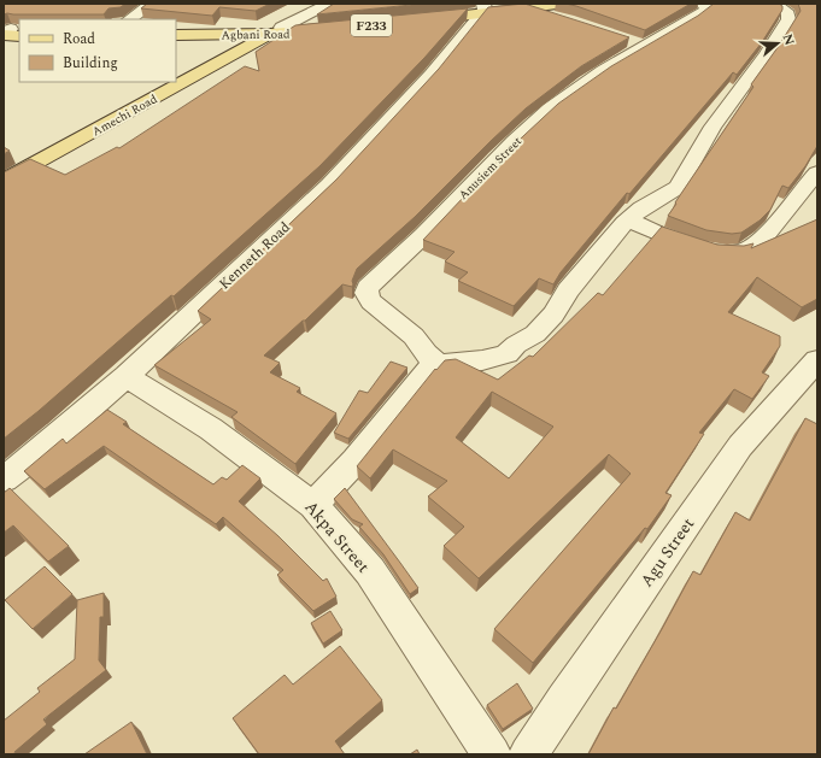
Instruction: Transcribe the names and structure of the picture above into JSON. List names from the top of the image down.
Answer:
{
  "streets": {
    "main road": ["F233", "Agbani Road", "Amechi Road"],
    "street": [
      "Anusiem Street",
      "Kenneth Road",
      "Akpa Street",
      "Agu Street"
    ]
  },
  "crossings": [
    ["Agbani Road", "Amechi Road"],
    ["Kenneth Road", "Akpa Street"]
  ],
  "legend": ["Road", "Building"],
  "north": "right"
}
